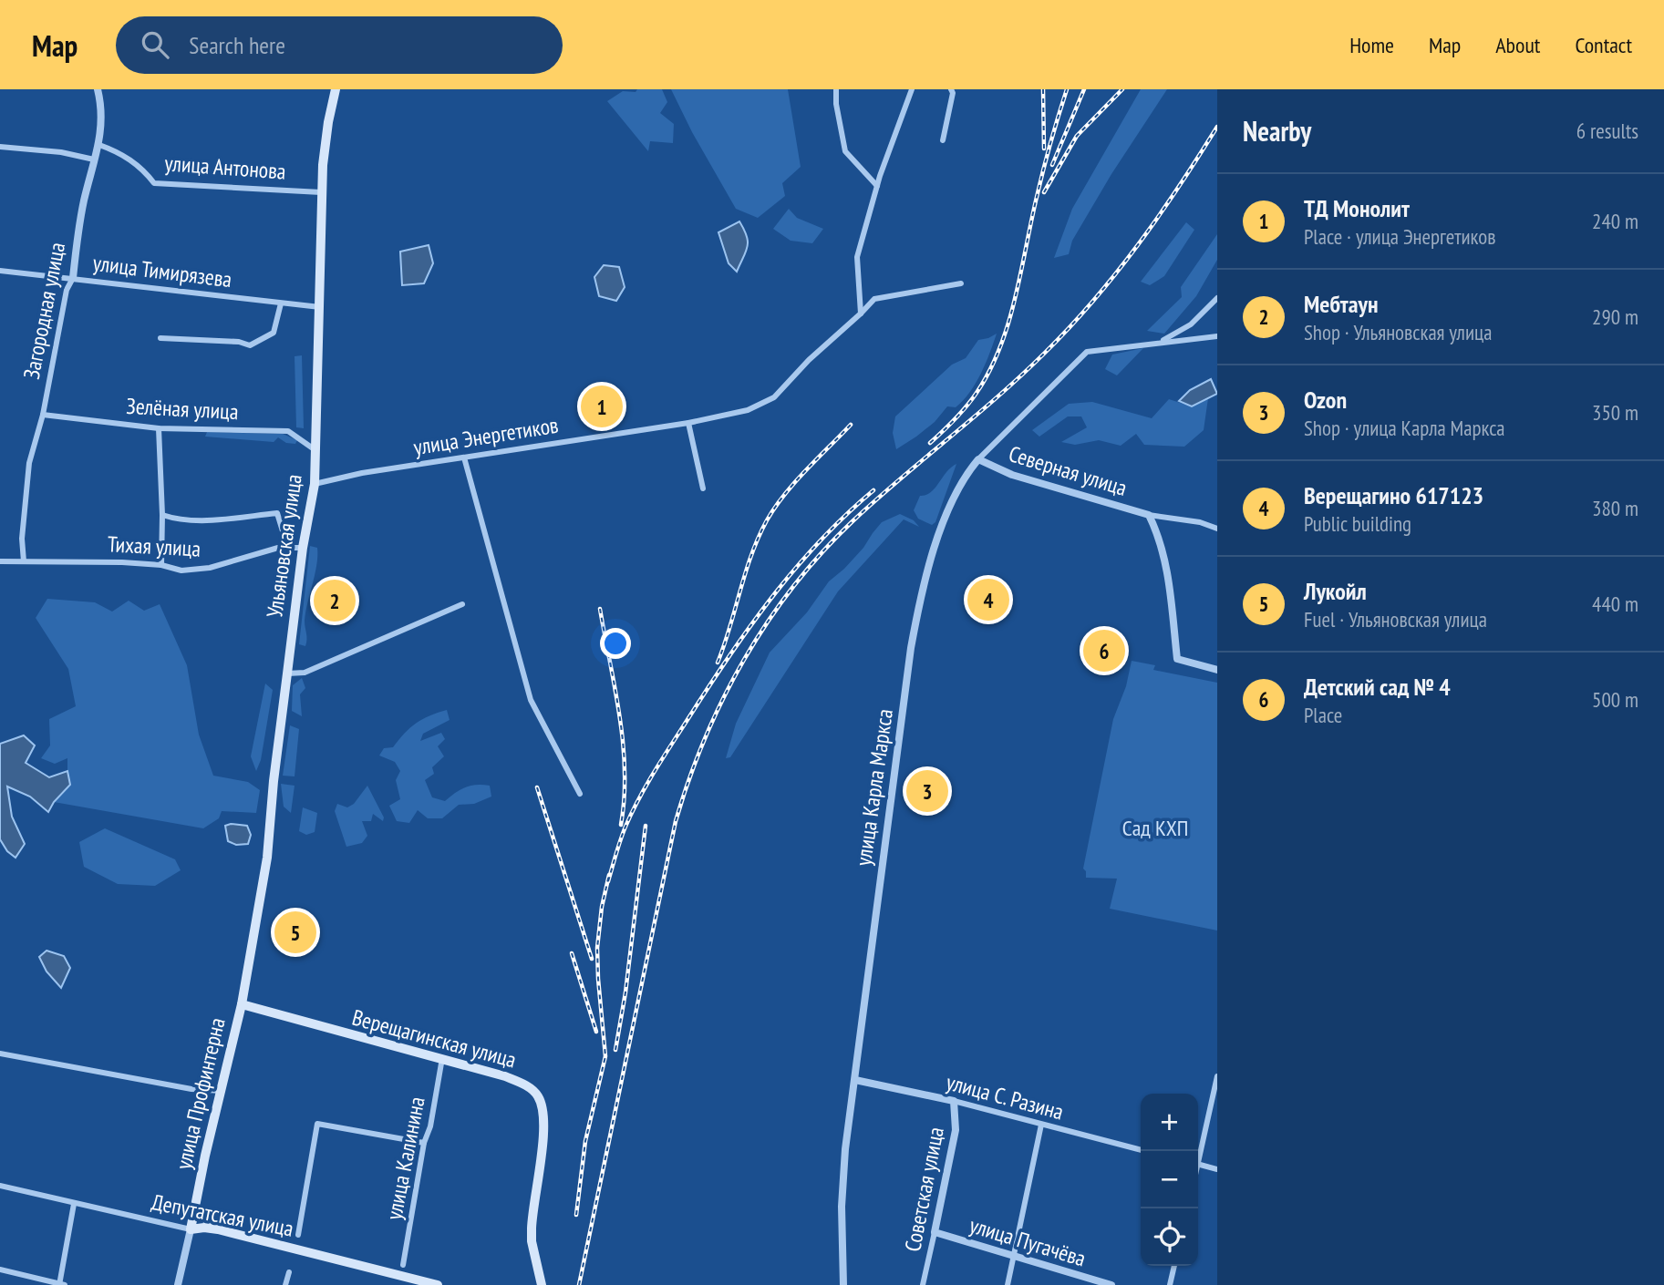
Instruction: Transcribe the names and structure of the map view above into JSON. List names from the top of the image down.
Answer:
{
  "streets": {
    "main road": [
      "Ульяновская улица",
      "Верещагинская улица",
      "улица Профинтерна",
      "Депутатская улица"
    ],
    "street": [
      "улица Антонова",
      "улица Тимирязева",
      "Загородная улица",
      "Зелёная улица",
      "улица Энергетиков",
      "Северная улица",
      "Тихая улица",
      "улица Карла Маркса",
      "улица С. Разина",
      "улица Калинина",
      "Советская улица",
      "улица Пугачёва"
    ]
  },
  "crossings": [
    ["улица Антонова", "Загородная улица"],
    ["улица Антонова", "Ульяновская улица"],
    ["улица Тимирязева", "Загородная улица"],
    ["улица Тимирязева", "Ульяновская улица"],
    ["Загородная улица", "Зелёная улица"],
    ["Загородная улица", "Тихая улица"],
    ["Зелёная улица", "Ульяновская улица"],
    ["улица Энергетиков", "Ульяновская улица"],
    ["Северная улица", "улица Карла Маркса"],
    ["Ульяновская улица", "Тихая улица"],
    ["Ульяновская улица", "Верещагинская улица"],
    ["Ульяновская улица", "улица Профинтерна"],
    ["улица Карла Маркса", "улица С. Разина"],
    ["Верещагинская улица", "улица Профинтерна"],
    ["Верещагинская улица", "улица Калинина"],
    ["улица Профинтерна", "Депутатская улица"],
    ["улица С. Разина", "Советская улица"],
    ["Советская улица", "улица Пугачёва"]
  ],
  "parks": ["Сад КХП"],
  "page": {
    "header": "Map",
    "search": "Search here",
    "nav": [
      "Home",
      "Map",
      "About",
      "Contact"
    ],
    "heading": ["Nearby", "6 results"],
    "list": [
      {
        "mark": "1",
        "name": "ТД Монолит",
        "note": "Place · улица Энергетиков",
        "value": "240 m"
      },
      {
        "mark": "2",
        "name": "Мебтаун",
        "note": "Shop · Ульяновская улица",
        "value": "290 m"
      },
      {
        "mark": "3",
        "name": "Ozon",
        "note": "Shop · улица Карла Маркса",
        "value": "350 m"
      },
      {
        "mark": "4",
        "name": "Верещагино 617123",
        "note": "Public building",
        "value": "380 m"
      },
      {
        "mark": "5",
        "name": "Лукойл",
        "note": "Fuel · Ульяновская улица",
        "value": "440 m"
      },
      {
        "mark": "6",
        "name": "Детский сад № 4",
        "note": "Place",
        "value": "500 m"
      }
    ],
    "pins": [
      "1",
      "4",
      "2",
      "6",
      "3",
      "5"
    ],
    "map_buttons": ["+", "−"]
  }
}
